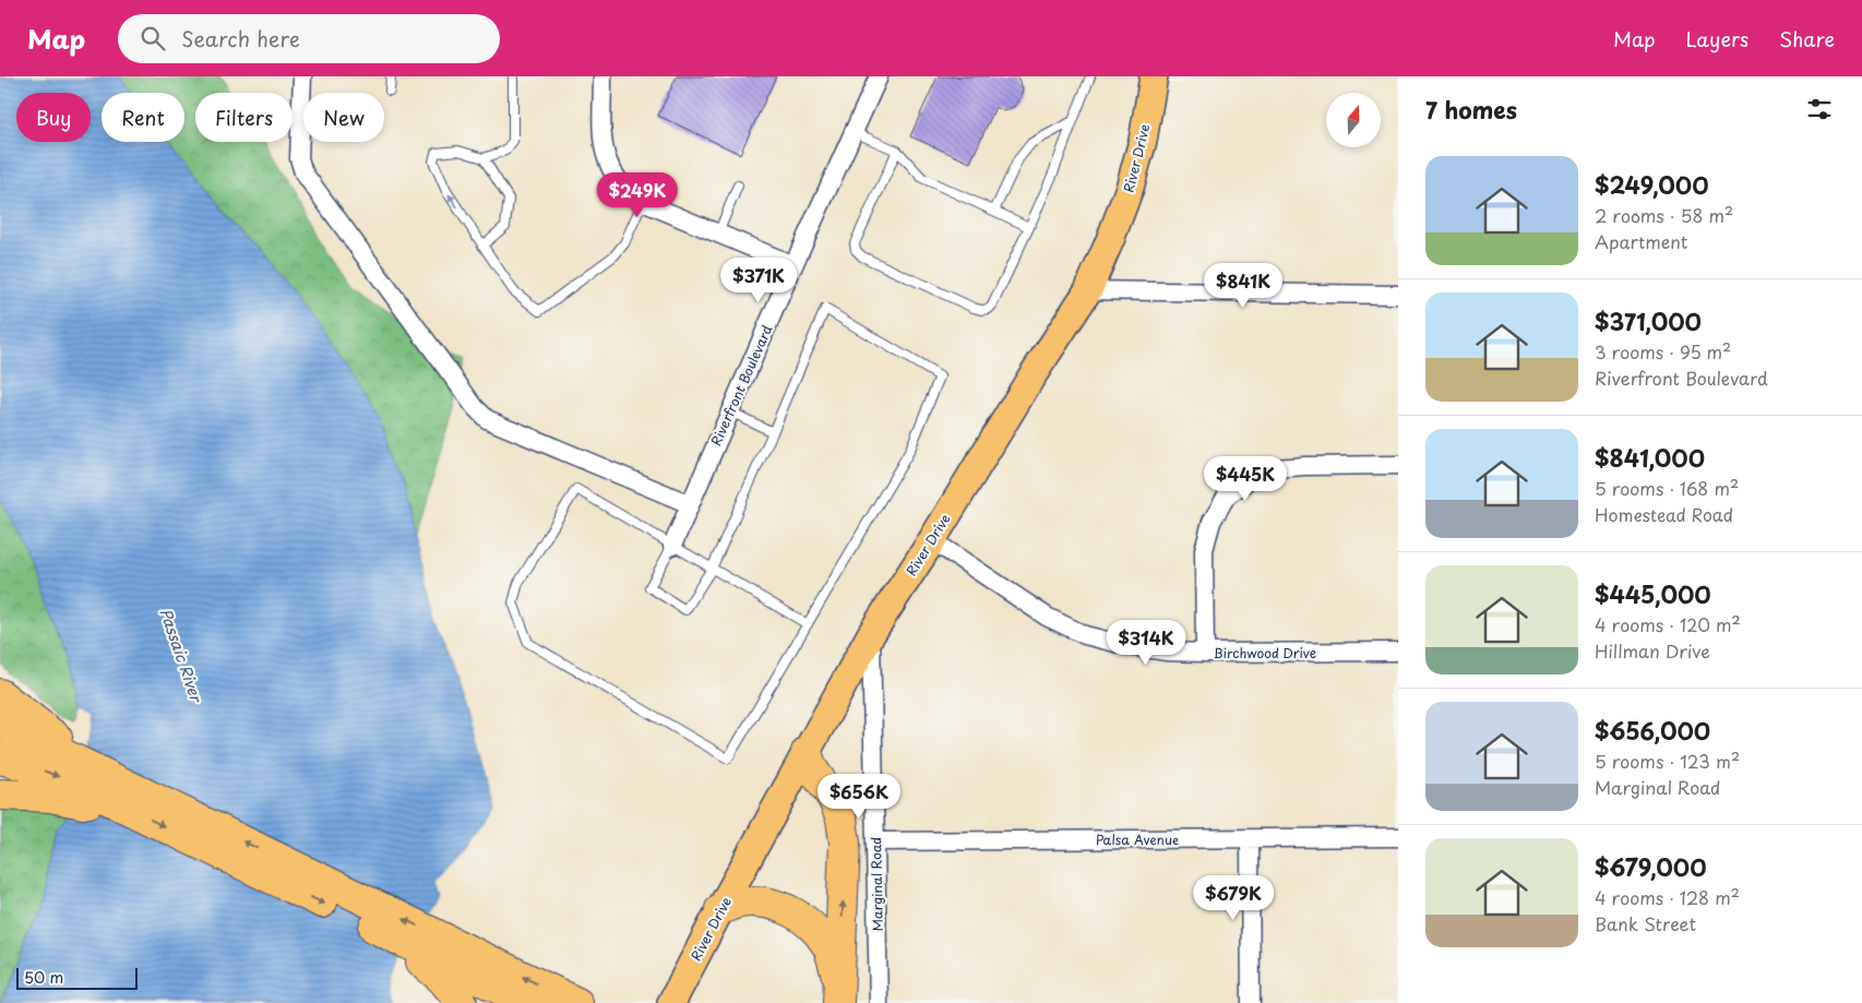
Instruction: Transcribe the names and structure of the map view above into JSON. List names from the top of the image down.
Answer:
{
  "streets": {
    "main road": ["River Drive"],
    "street": [
      "Riverfront Boulevard",
      "Birchwood Drive",
      "Palsa Avenue",
      "Marginal Road"
    ]
  },
  "crossings": [
    ["River Drive", "Birchwood Drive"],
    ["River Drive", "Marginal Road"],
    ["Palsa Avenue", "Marginal Road"]
  ],
  "water": ["Passaic River"],
  "scale_bar": "50 m",
  "north": "top",
  "page": {
    "header": "Map",
    "search": "Search here",
    "nav": ["Map", "Layers", "Share"],
    "heading": "7 homes",
    "chip": [
      "Buy",
      "Rent",
      "Filters",
      "New"
    ],
    "list": [
      {
        "name": "$249,000",
        "note": "2 rooms · 58 m² · Apartment"
      },
      {
        "name": "$371,000",
        "note": "3 rooms · 95 m² · Riverfront Boulevard"
      },
      {
        "name": "$841,000",
        "note": "5 rooms · 168 m² · Homestead Road"
      },
      {
        "name": "$445,000",
        "note": "4 rooms · 120 m² · Hillman Drive"
      },
      {
        "name": "$656,000",
        "note": "5 rooms · 123 m² · Marginal Road"
      },
      {
        "name": "$679,000",
        "note": "4 rooms · 128 m² · Bank Street"
      }
    ],
    "price": [
      "$249K",
      "$371K",
      "$841K",
      "$445K",
      "$314K",
      "$656K",
      "$679K"
    ],
    "scale": "50 m"
  }
}
